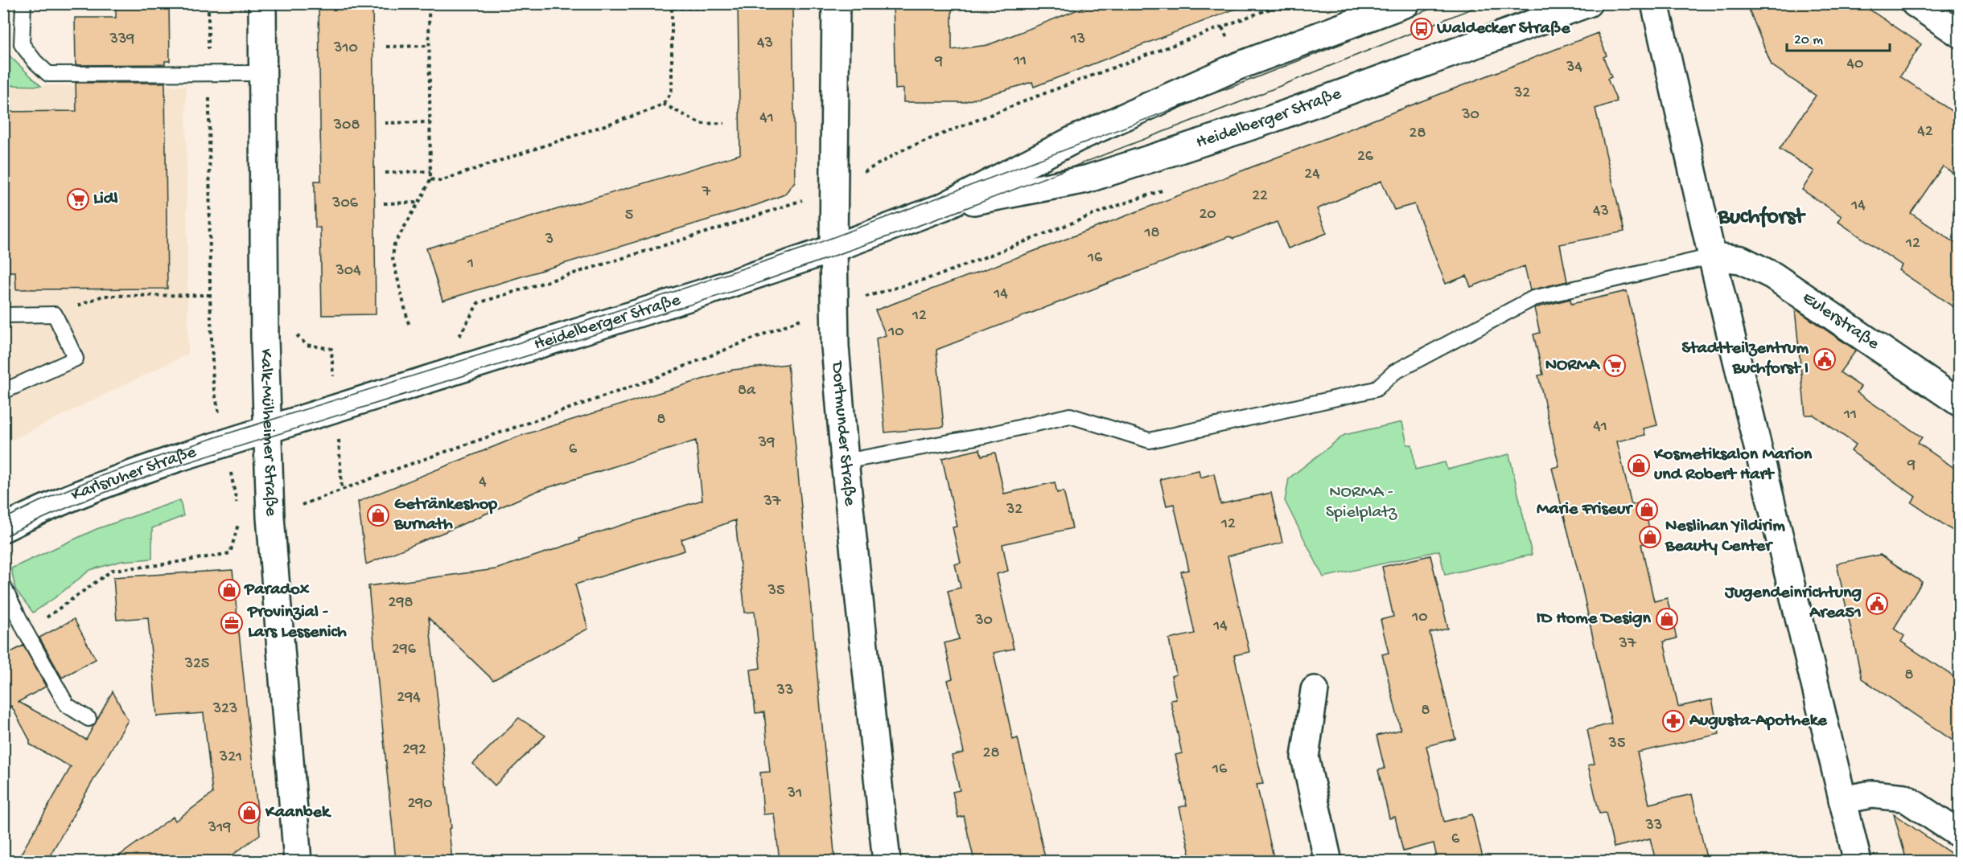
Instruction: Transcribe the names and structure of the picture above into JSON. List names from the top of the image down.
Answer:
{
  "streets": {
    "street": [
      "Heidelberger Straße",
      "Eulerstraße",
      "Kalk-Mülheimer Straße",
      "Dortmunder Straße",
      "Karlsruher Straße"
    ]
  },
  "crossings": [
    ["Heidelberger Straße", "Kalk-Mülheimer Straße"],
    ["Heidelberger Straße", "Dortmunder Straße"],
    ["Heidelberger Straße", "Karlsruher Straße"],
    ["Kalk-Mülheimer Straße", "Karlsruher Straße"]
  ],
  "districts": ["Buchforst"],
  "parks": ["NORMA - Spielplatz"],
  "places": {
    "bus stop": ["Waldecker Straße"],
    "supermarket": ["Lidl", "NORMA"],
    "public building": ["Stadtteilzentrum Buchforst I", "Jugendeinrichtung Area51"],
    "shop": [
      "Kosmetiksalon Marion und Robert Hart",
      "Marie Friseur",
      "Getränkeshop Burnath",
      "Neslihan Yildirim Beauty Center",
      "Paradox",
      "ID Home Design",
      "Kaanbek"
    ],
    "office": ["Provinzial - Lars Lessenich"],
    "pharmacy": ["Augusta-Apotheke"]
  },
  "house_numbers": [
    "339",
    "13",
    "43",
    "310",
    "11",
    "9",
    "40",
    "34",
    "32",
    "30",
    "41",
    "308",
    "42",
    "28",
    "26",
    "24",
    "7",
    "22",
    "306",
    "14",
    "43",
    "20",
    "5",
    "18",
    "3",
    "12",
    "16",
    "1",
    "304",
    "14",
    "12",
    "10",
    "8a",
    "11",
    "8",
    "41",
    "39",
    "6",
    "9",
    "4",
    "37",
    "32",
    "12",
    "35",
    "298",
    "10",
    "30",
    "14",
    "37",
    "296",
    "325",
    "8",
    "33",
    "294",
    "323",
    "8",
    "35",
    "292",
    "28",
    "321",
    "16",
    "31",
    "290",
    "33",
    "319",
    "6"
  ],
  "scale_bar": "20 m"
}
